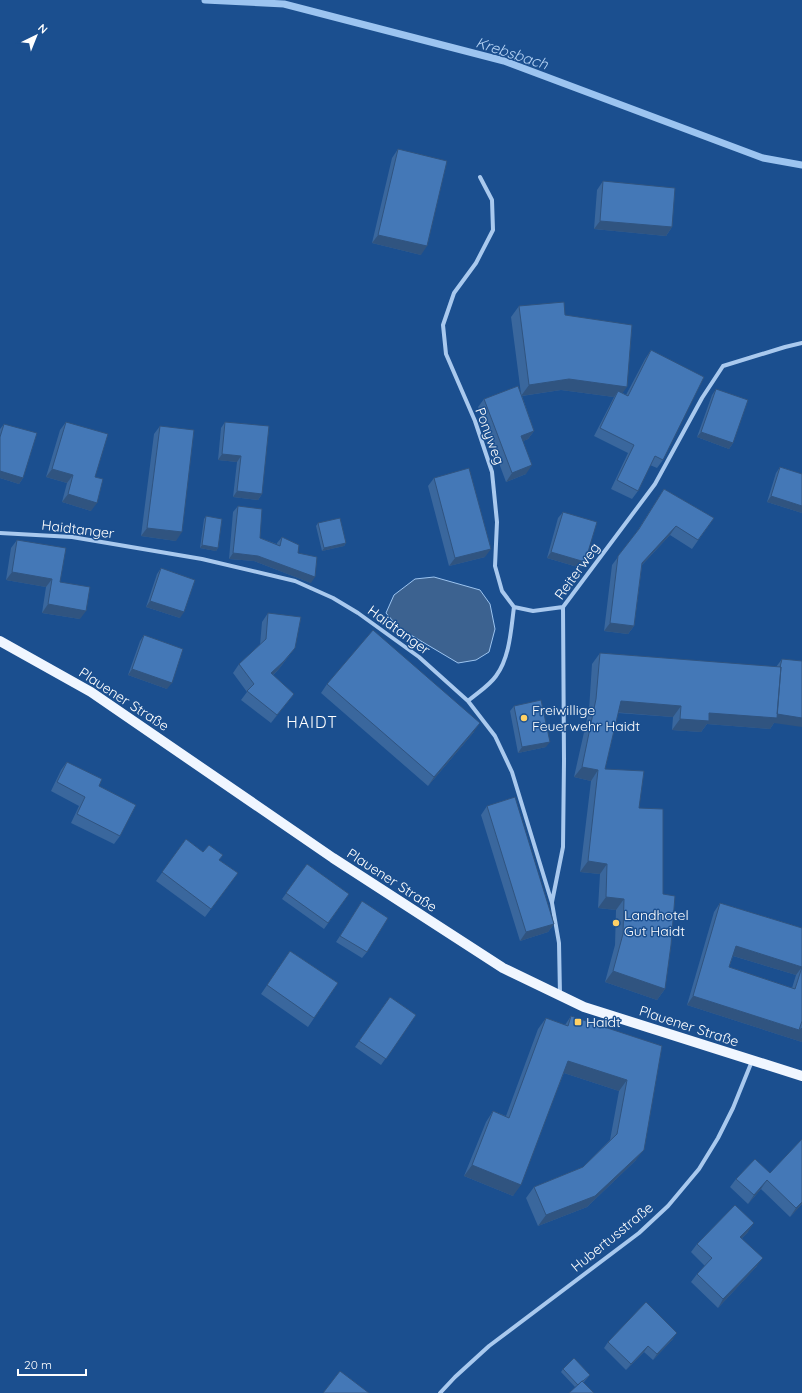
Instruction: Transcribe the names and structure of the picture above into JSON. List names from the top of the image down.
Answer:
{
  "streets": {
    "main road": ["Plauener Straße"],
    "street": [
      "Ponyweg",
      "Haidtanger",
      "Reiterweg",
      "Hubertusstraße"
    ]
  },
  "crossings": [
    ["Haidtanger", "Reiterweg"],
    ["Haidtanger", "Plauener Straße"],
    ["Plauener Straße", "Hubertusstraße"]
  ],
  "districts": ["HAIDT"],
  "water": ["Krebsbach"],
  "places": {
    "other": ["Freiwillige Feuerwehr Haidt", "Landhotel Gut Haidt"],
    "transit": ["Haidt"]
  },
  "scale_bar": "20 m",
  "north": "top right"
}
